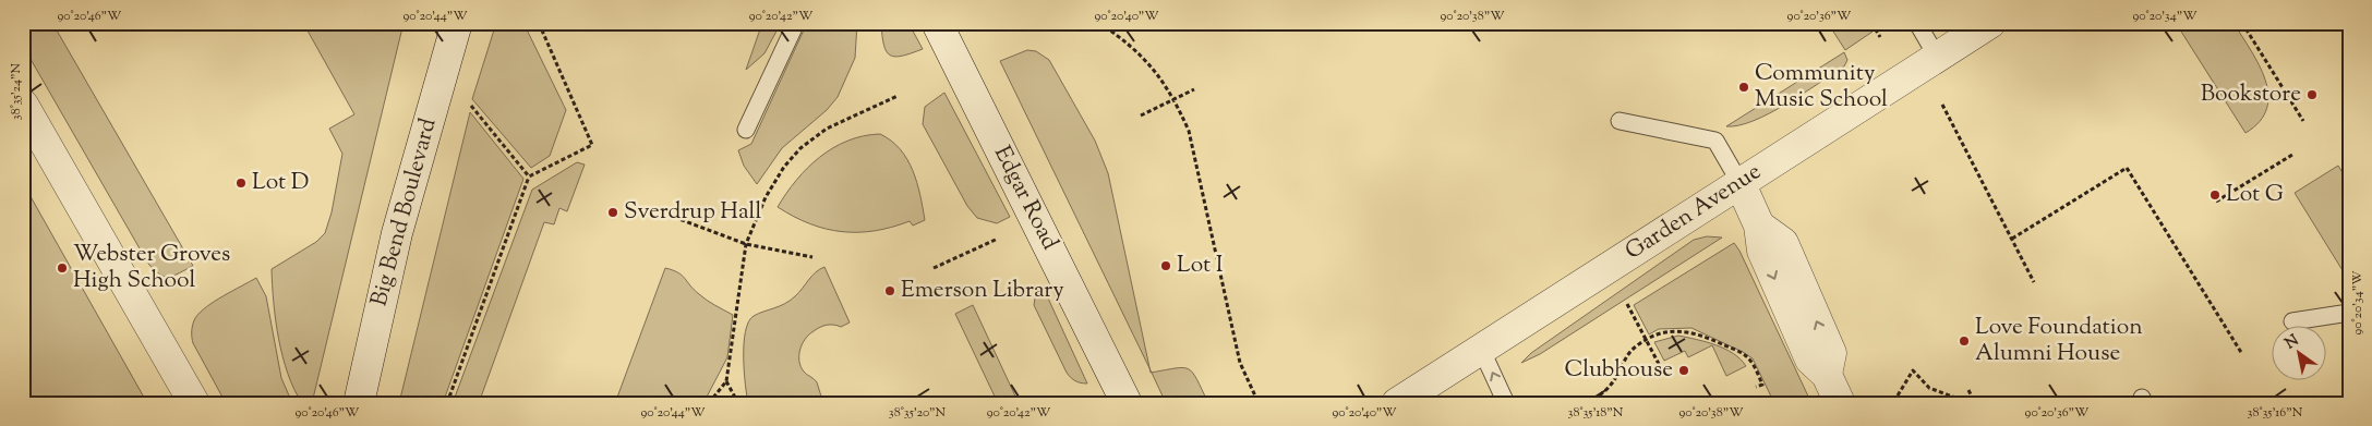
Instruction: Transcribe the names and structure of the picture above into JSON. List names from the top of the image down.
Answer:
{
  "streets": {
    "street": ["Edgar Road", "Big Bend Boulevard", "Garden Avenue"]
  },
  "places": [
    "Community Music School",
    "Bookstore",
    "Lot D",
    "Lot G",
    "Sverdrup Hall",
    "Lot I",
    "Webster Groves High School",
    "Emerson Library",
    "Love Foundation Alumni House",
    "Clubhouse"
  ],
  "north": "top left",
  "coordinates": [
    "90°20'46\"W",
    "90°20'44\"W",
    "90°20'42\"W",
    "90°20'40\"W",
    "90°20'38\"W",
    "90°20'36\"W",
    "90°20'34\"W",
    "38°35'24\"N",
    "38°35'20\"N",
    "38°35'18\"N",
    "38°35'16\"N"
  ]
}
